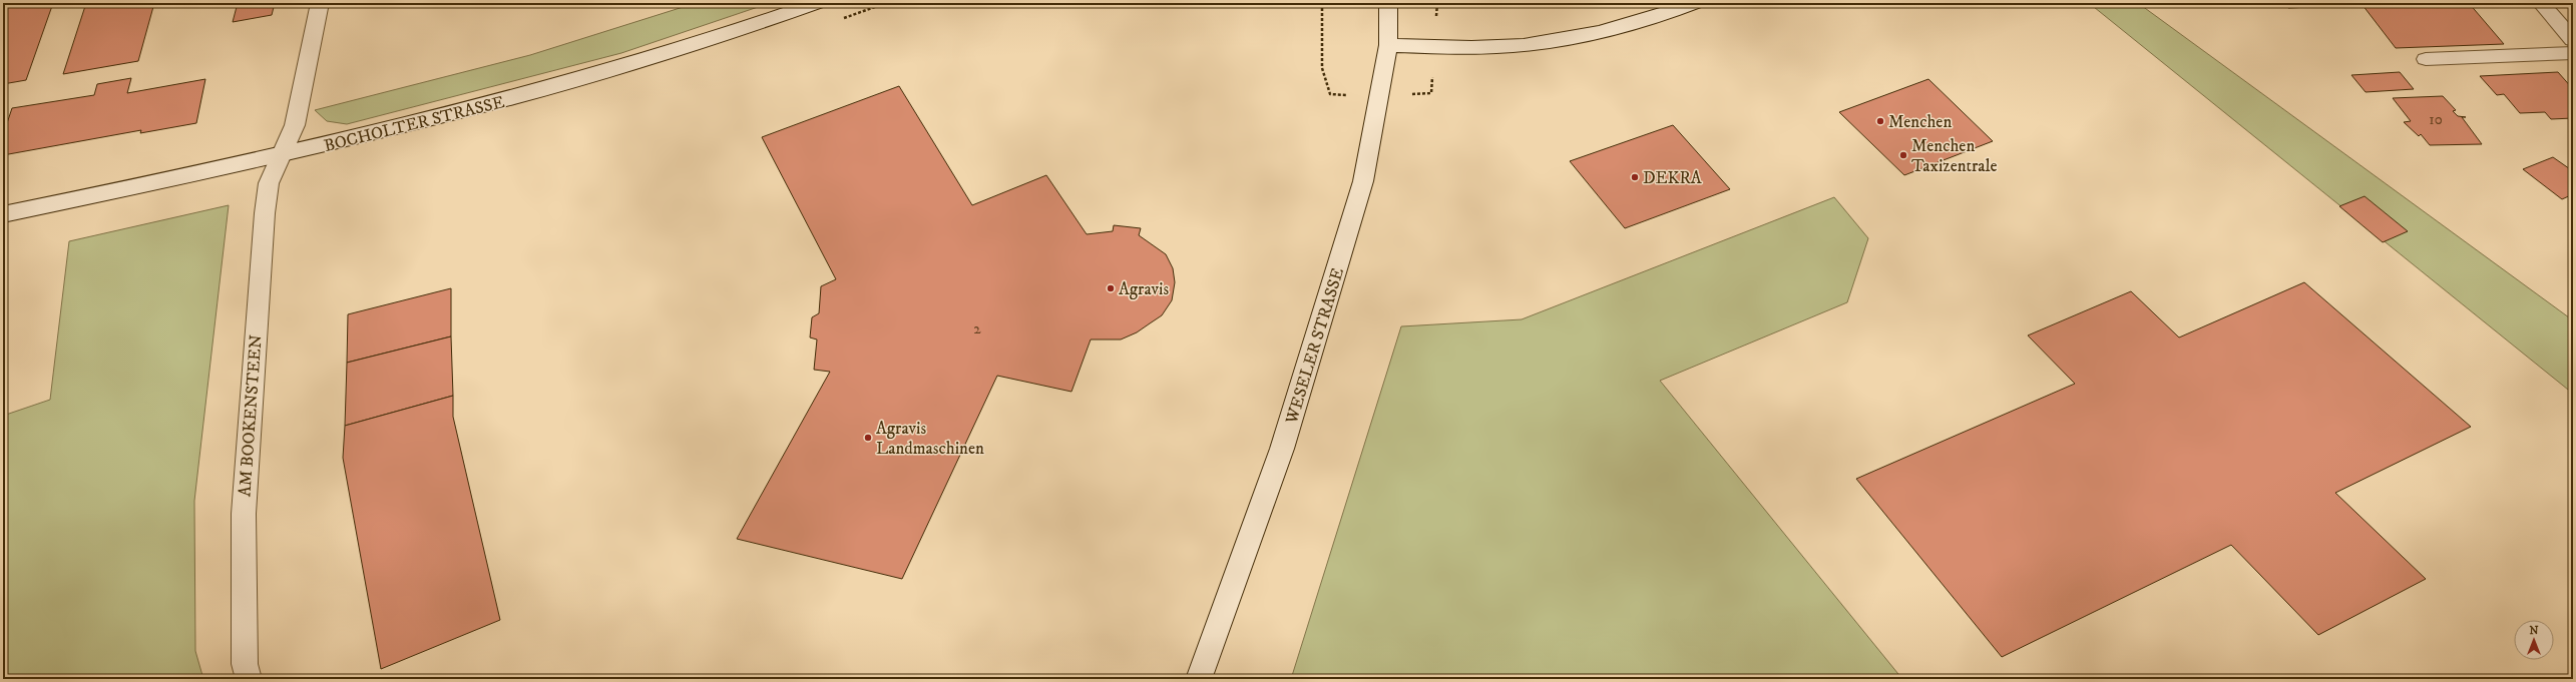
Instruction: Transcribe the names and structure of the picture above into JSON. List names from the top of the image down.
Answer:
{
  "streets": {
    "street": ["BOCHOLTER STRASSE", "WESELER STRASSE", "AM BOOKENSTEEN"]
  },
  "crossings": [
    ["BOCHOLTER STRASSE", "AM BOOKENSTEEN"]
  ],
  "places": [
    "Menchen",
    "Menchen Taxizentrale",
    "DEKRA",
    "Agravis",
    "Agravis Landmaschinen"
  ],
  "house_numbers": ["10", "2"],
  "north": "top"
}
